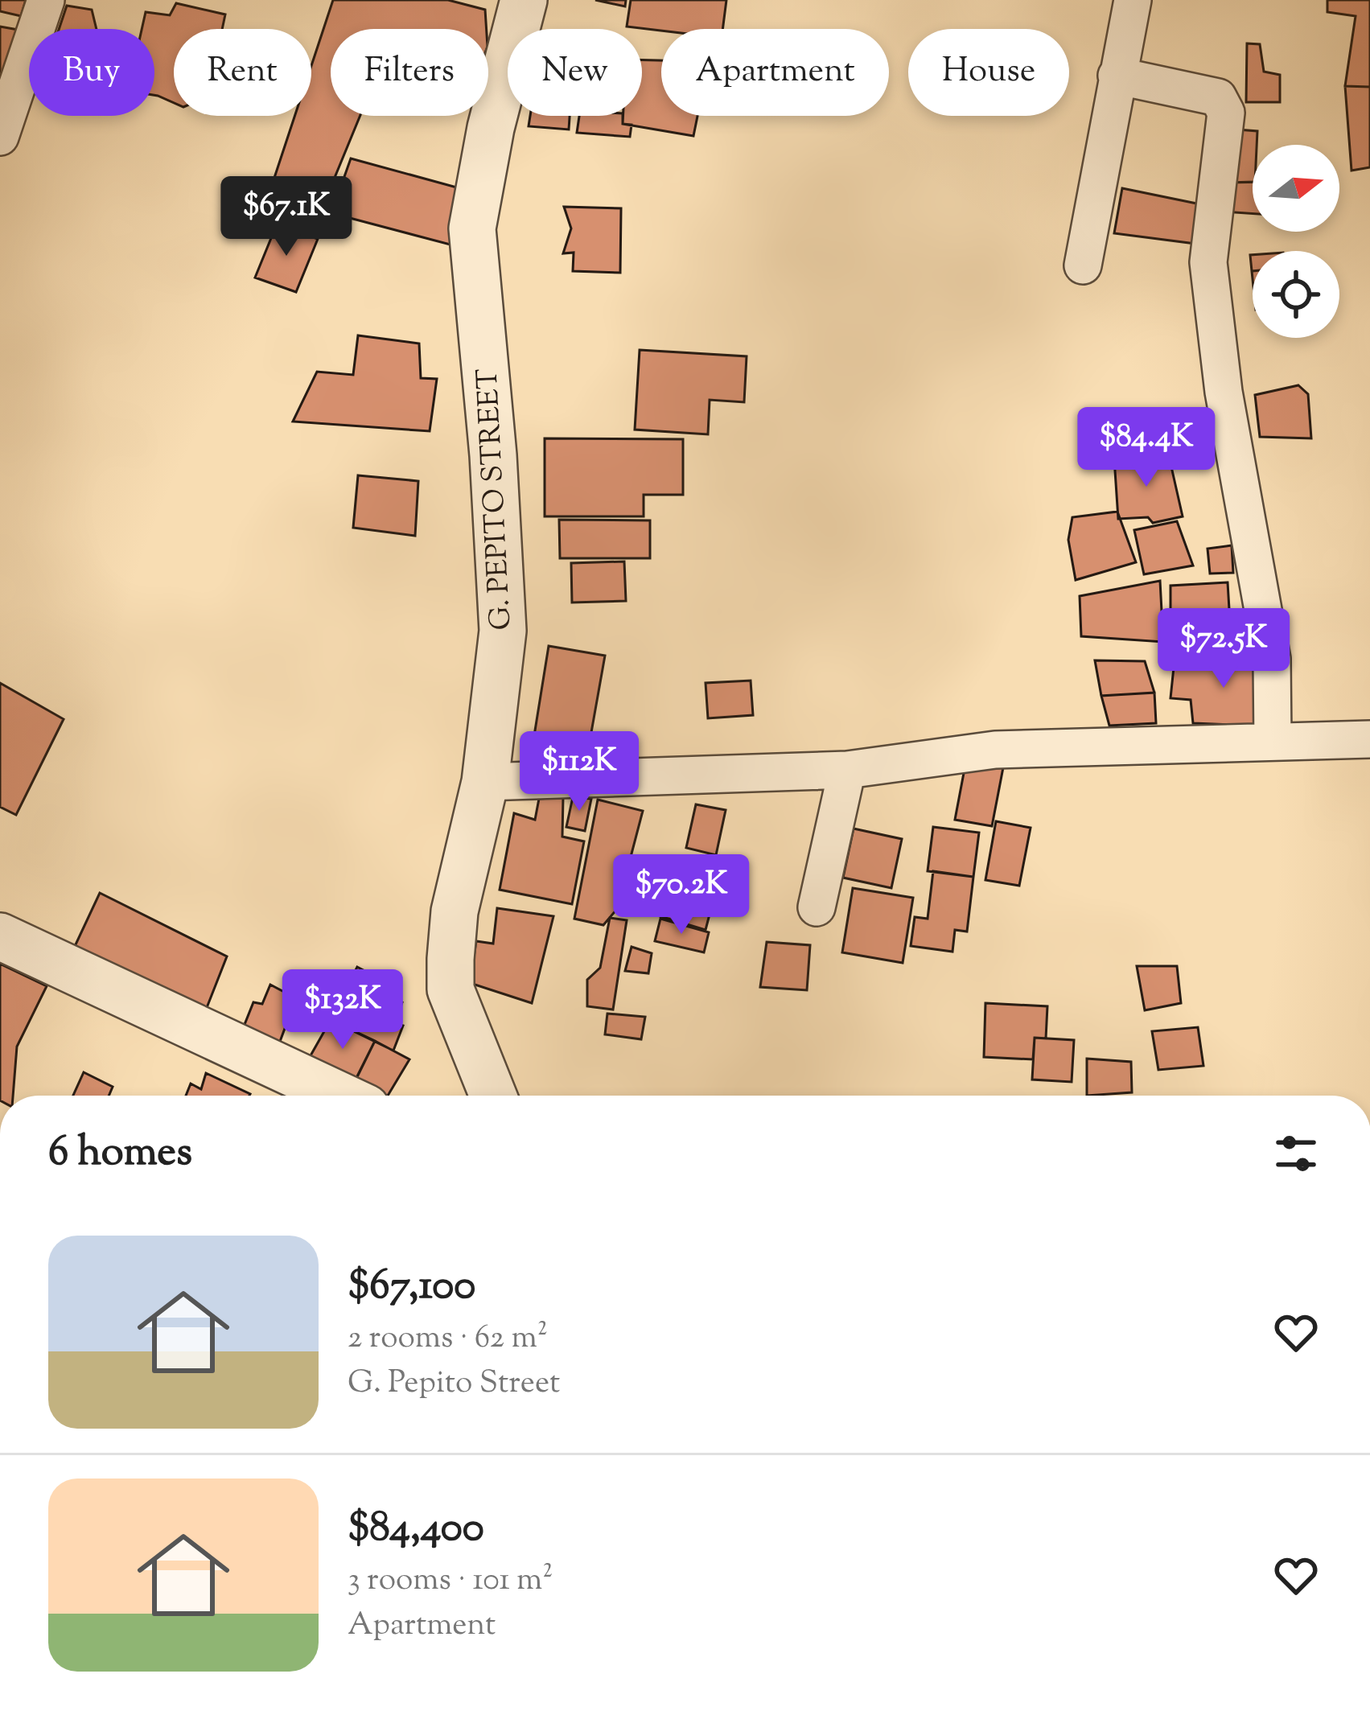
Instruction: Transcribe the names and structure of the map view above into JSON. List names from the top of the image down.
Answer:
{
  "streets": {
    "street": ["G. PEPITO STREET"]
  },
  "north": "right",
  "page": {
    "chip": [
      "Buy",
      "Rent",
      "Filters",
      "New",
      "Apartment",
      "House"
    ],
    "price": [
      "$67.1K",
      "$84.4K",
      "$72.5K",
      "$112K",
      "$70.2K",
      "$132K"
    ],
    "heading": "6 homes",
    "list": [
      {
        "name": "$67,100",
        "note": "2 rooms · 62 m² · G. Pepito Street"
      },
      {
        "name": "$84,400",
        "note": "3 rooms · 101 m² · Apartment"
      }
    ]
  }
}
